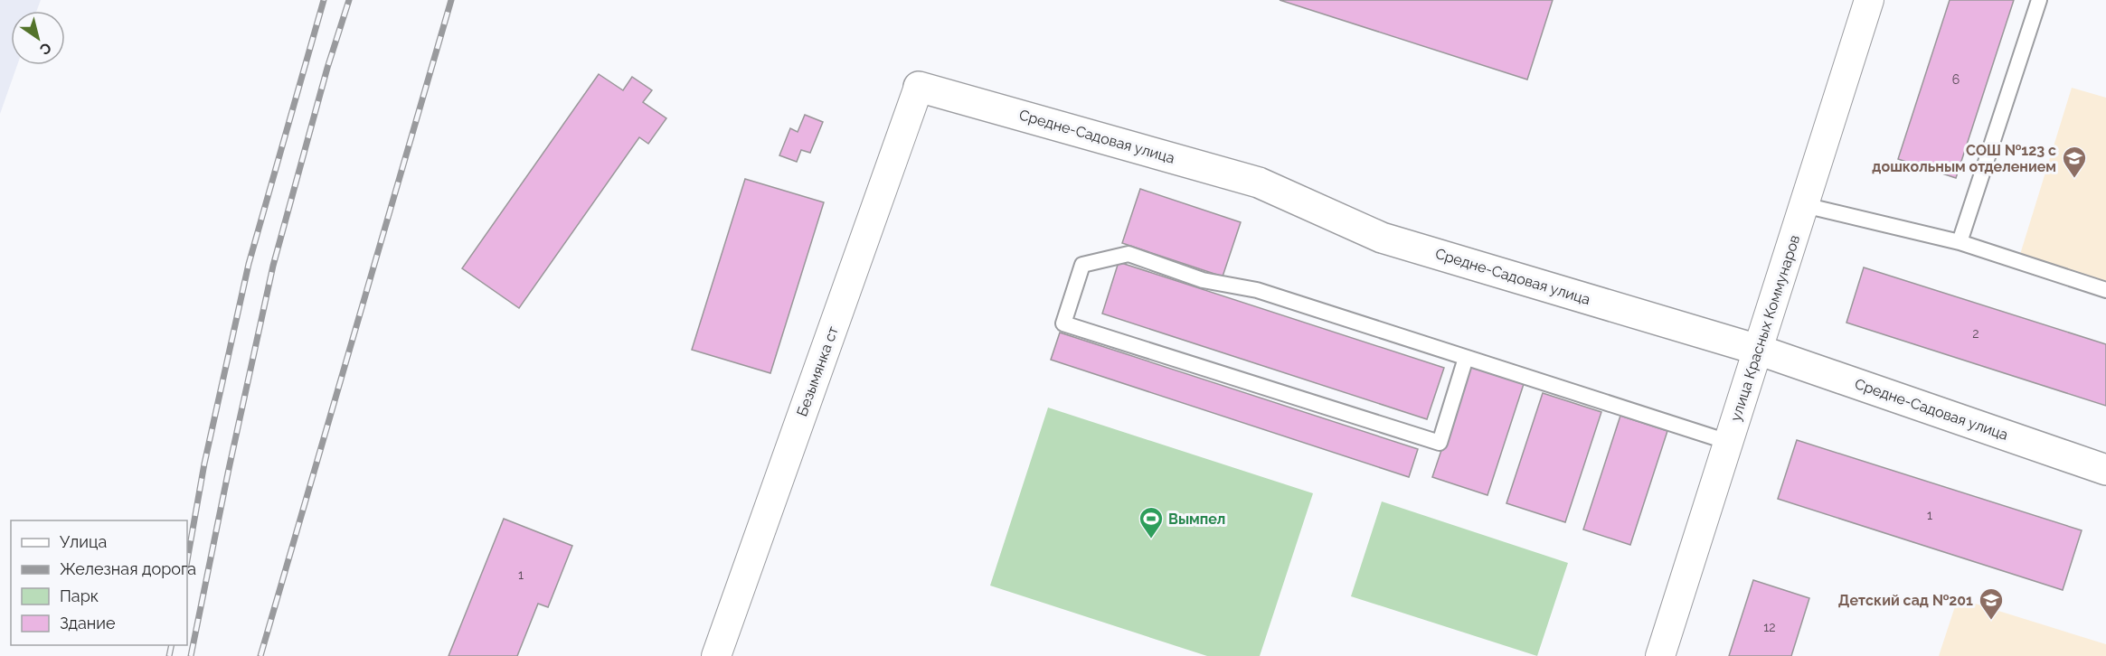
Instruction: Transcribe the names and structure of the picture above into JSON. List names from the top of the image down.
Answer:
{
  "streets": {
    "street": ["Средне-Садовая улица", "улица Красных Коммунаров", "Безымянка ст"]
  },
  "crossings": [
    ["Средне-Садовая улица", "улица Красных Коммунаров"],
    ["Средне-Садовая улица", "Безымянка ст"]
  ],
  "places": {
    "school or university": ["СОШ №123 с дошкольным отделением", "Детский сад №201"],
    "sports": ["Вымпел"]
  },
  "house_numbers": [
    "6",
    "2",
    "1",
    "1",
    "12"
  ],
  "legend": [
    "Улица",
    "Железная дорога",
    "Парк",
    "Здание"
  ],
  "north": "bottom right"
}
